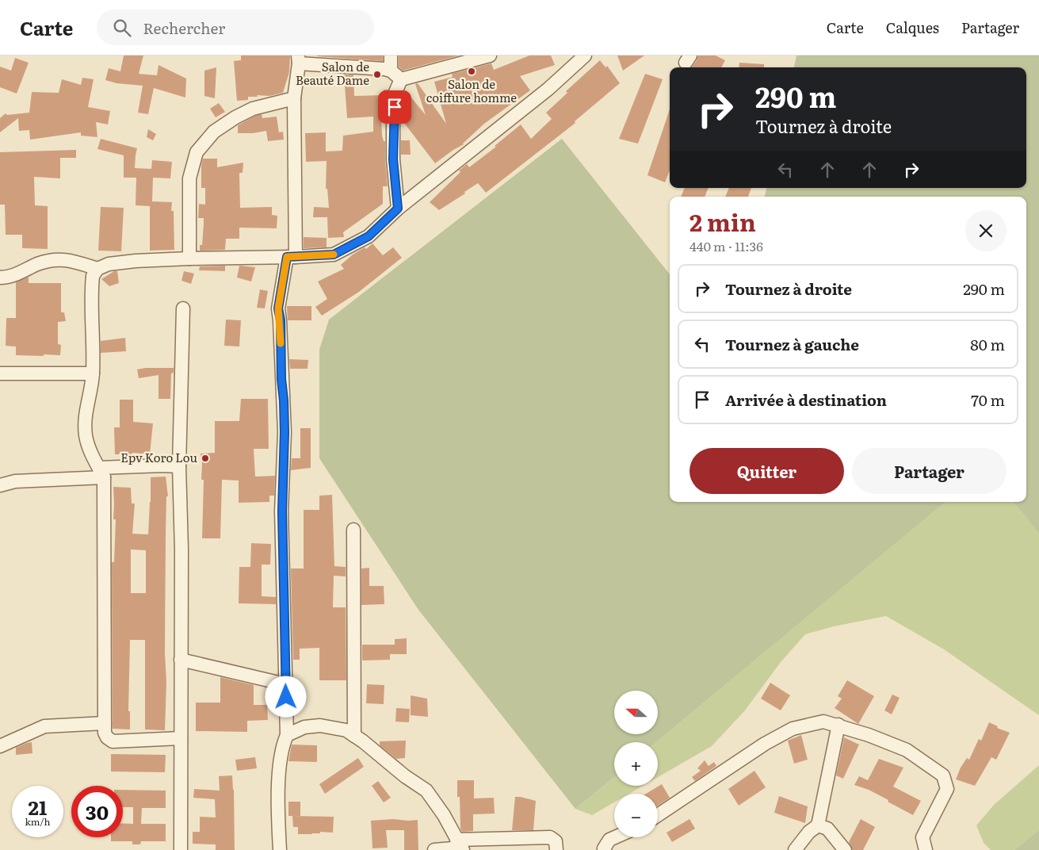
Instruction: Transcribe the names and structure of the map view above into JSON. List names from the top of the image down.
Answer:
{
  "places": ["Salon de coiffure homme", "Salon de Beauté Dame", "Epv Koro Lou"],
  "north": "left",
  "page": {
    "header": "Carte",
    "search": "Rechercher",
    "nav": ["Carte", "Calques", "Partager"],
    "turn": ["290 m", "Tournez à droite"],
    "heading": ["2 min", "440 m · 11:36"],
    "list": [
      {
        "name": "Tournez à droite",
        "value": "290 m"
      },
      {
        "name": "Tournez à gauche",
        "value": "80 m"
      },
      {
        "name": "Arrivée à destination",
        "value": "70 m"
      }
    ],
    "buttons": ["Quitter", "Partager"],
    "map_buttons": ["+", "−"],
    "speed": "21 km/h",
    "limit": "30"
  }
}
